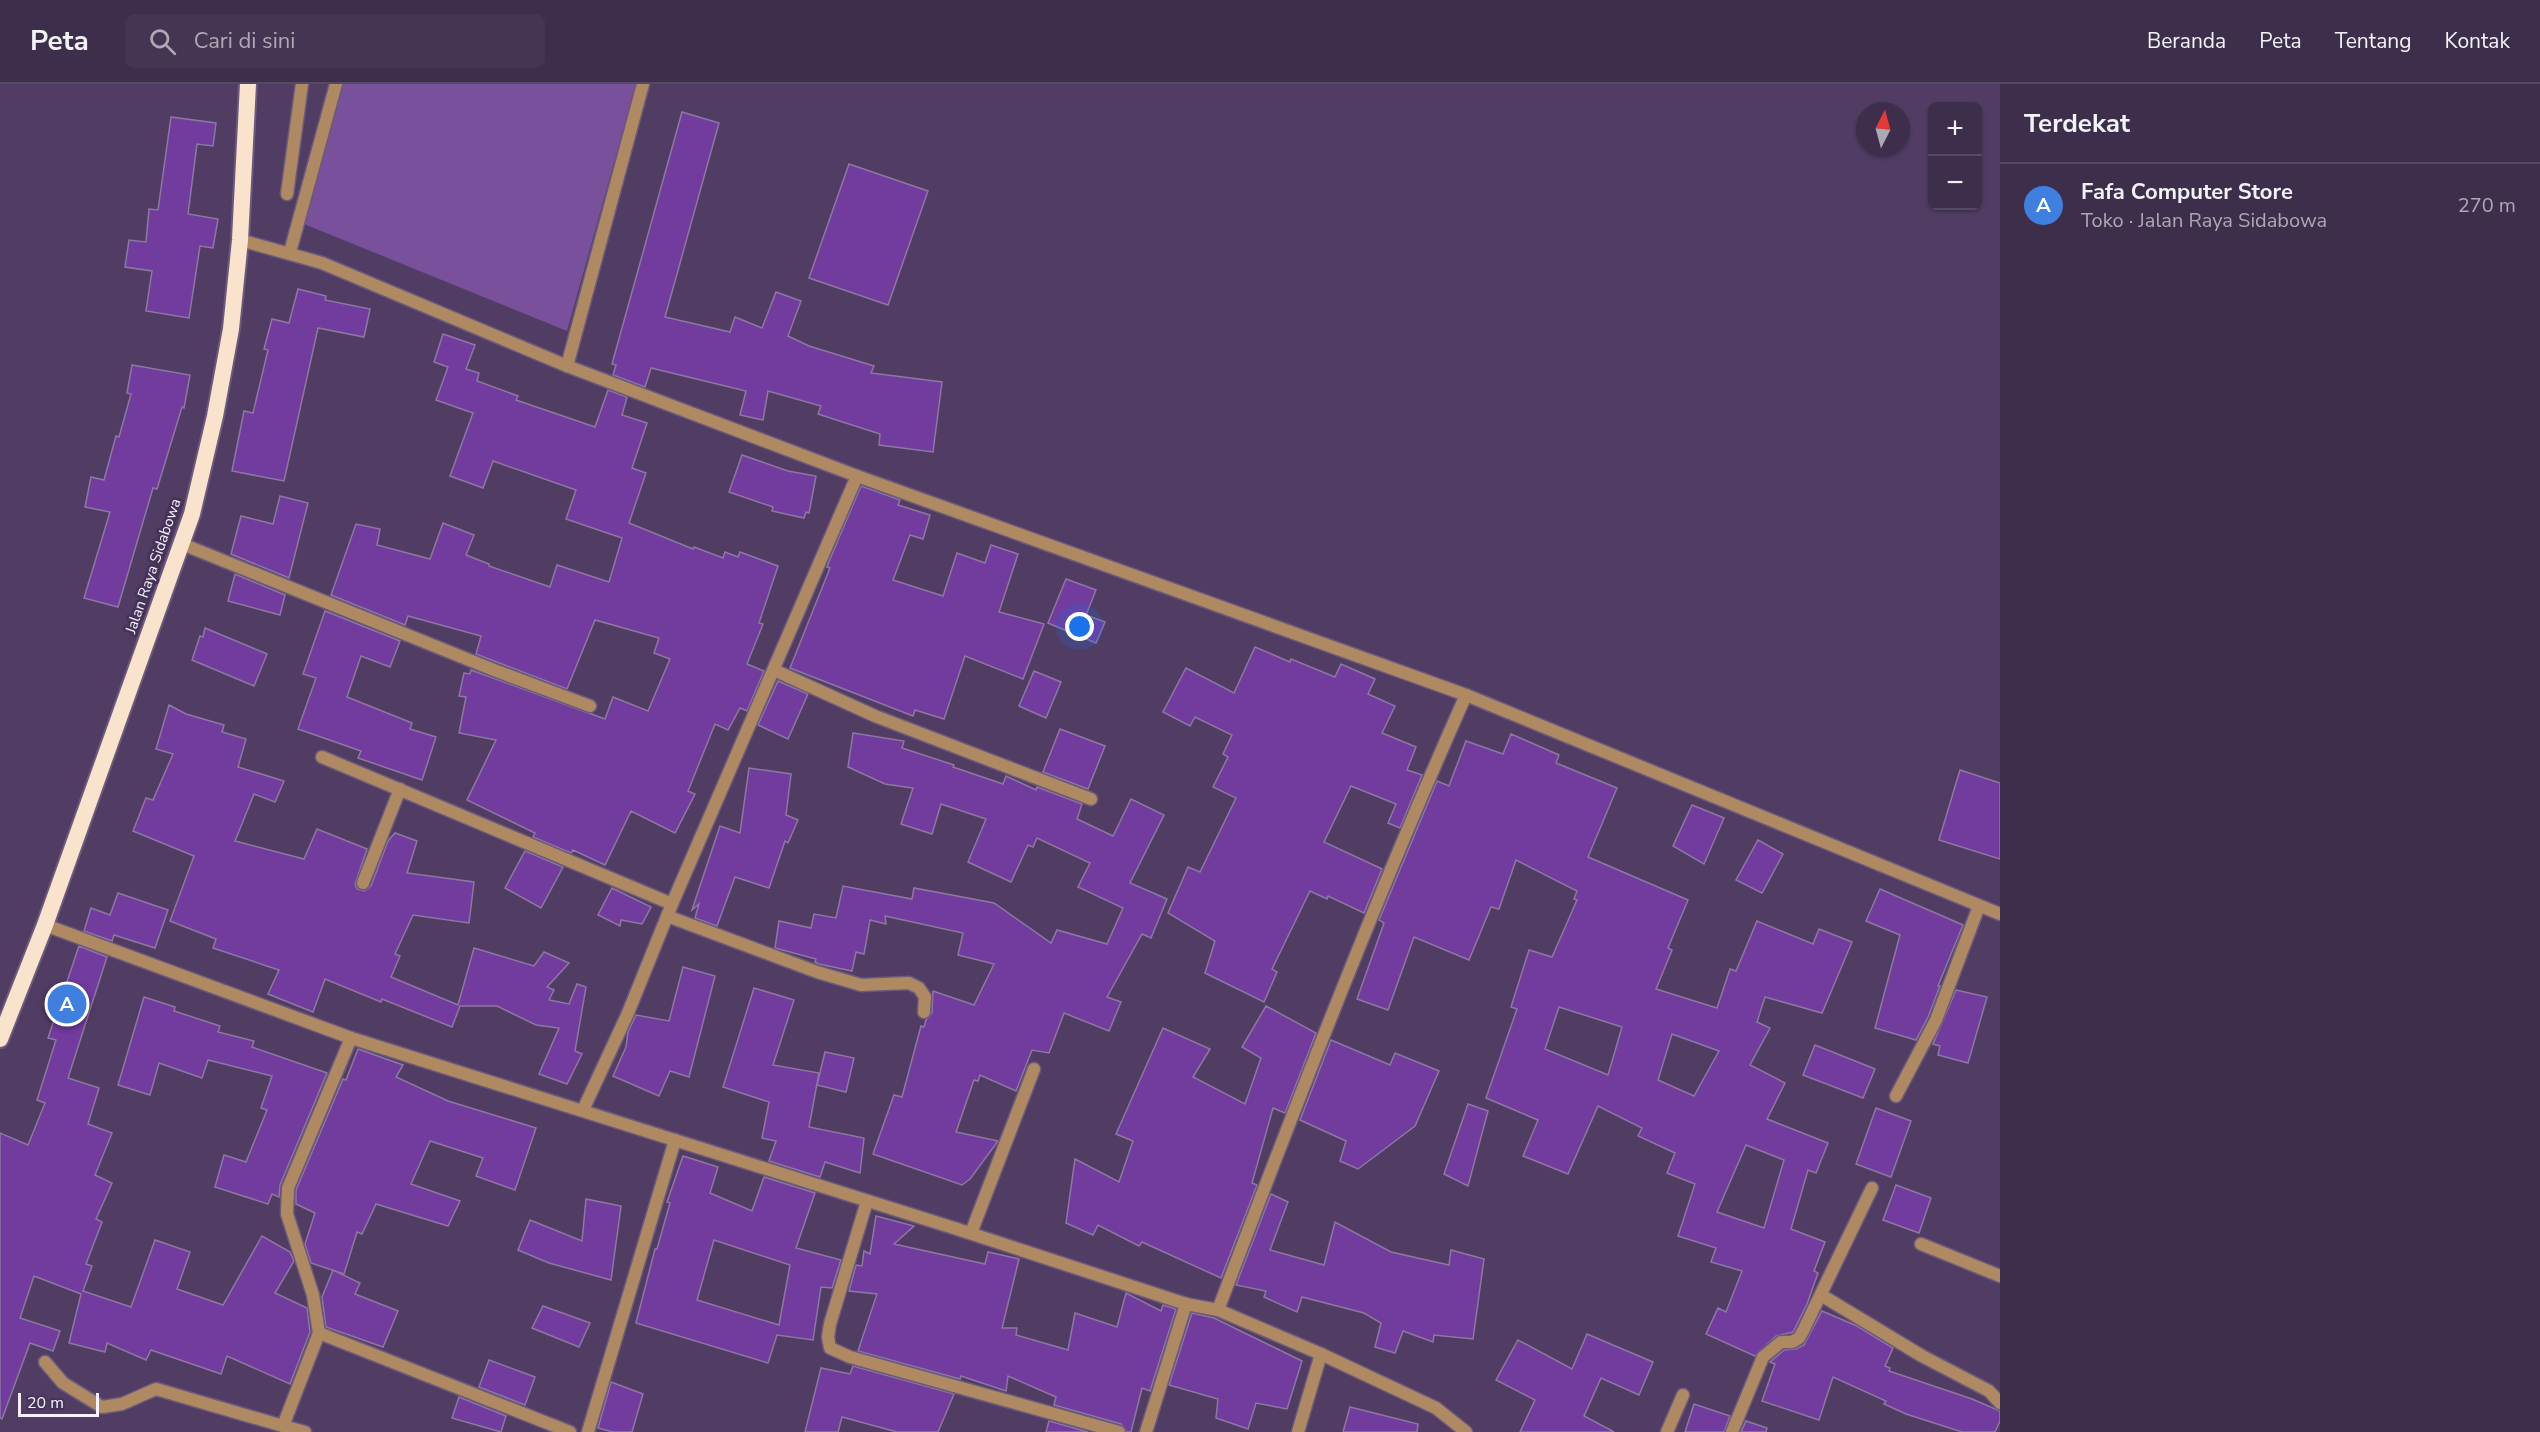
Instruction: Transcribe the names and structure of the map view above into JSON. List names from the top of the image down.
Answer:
{
  "streets": {
    "highway": ["Jalan Raya Sidabowa"]
  },
  "scale_bar": "20 m",
  "north": "top",
  "page": {
    "header": "Peta",
    "search": "Cari di sini",
    "nav": [
      "Beranda",
      "Peta",
      "Tentang",
      "Kontak"
    ],
    "heading": "Terdekat",
    "map_buttons": ["+", "−"],
    "list": [
      {
        "mark": "A",
        "name": "Fafa Computer Store",
        "note": "Toko · Jalan Raya Sidabowa",
        "value": "270 m"
      }
    ],
    "pins": "A",
    "scale": "20 m"
  }
}
